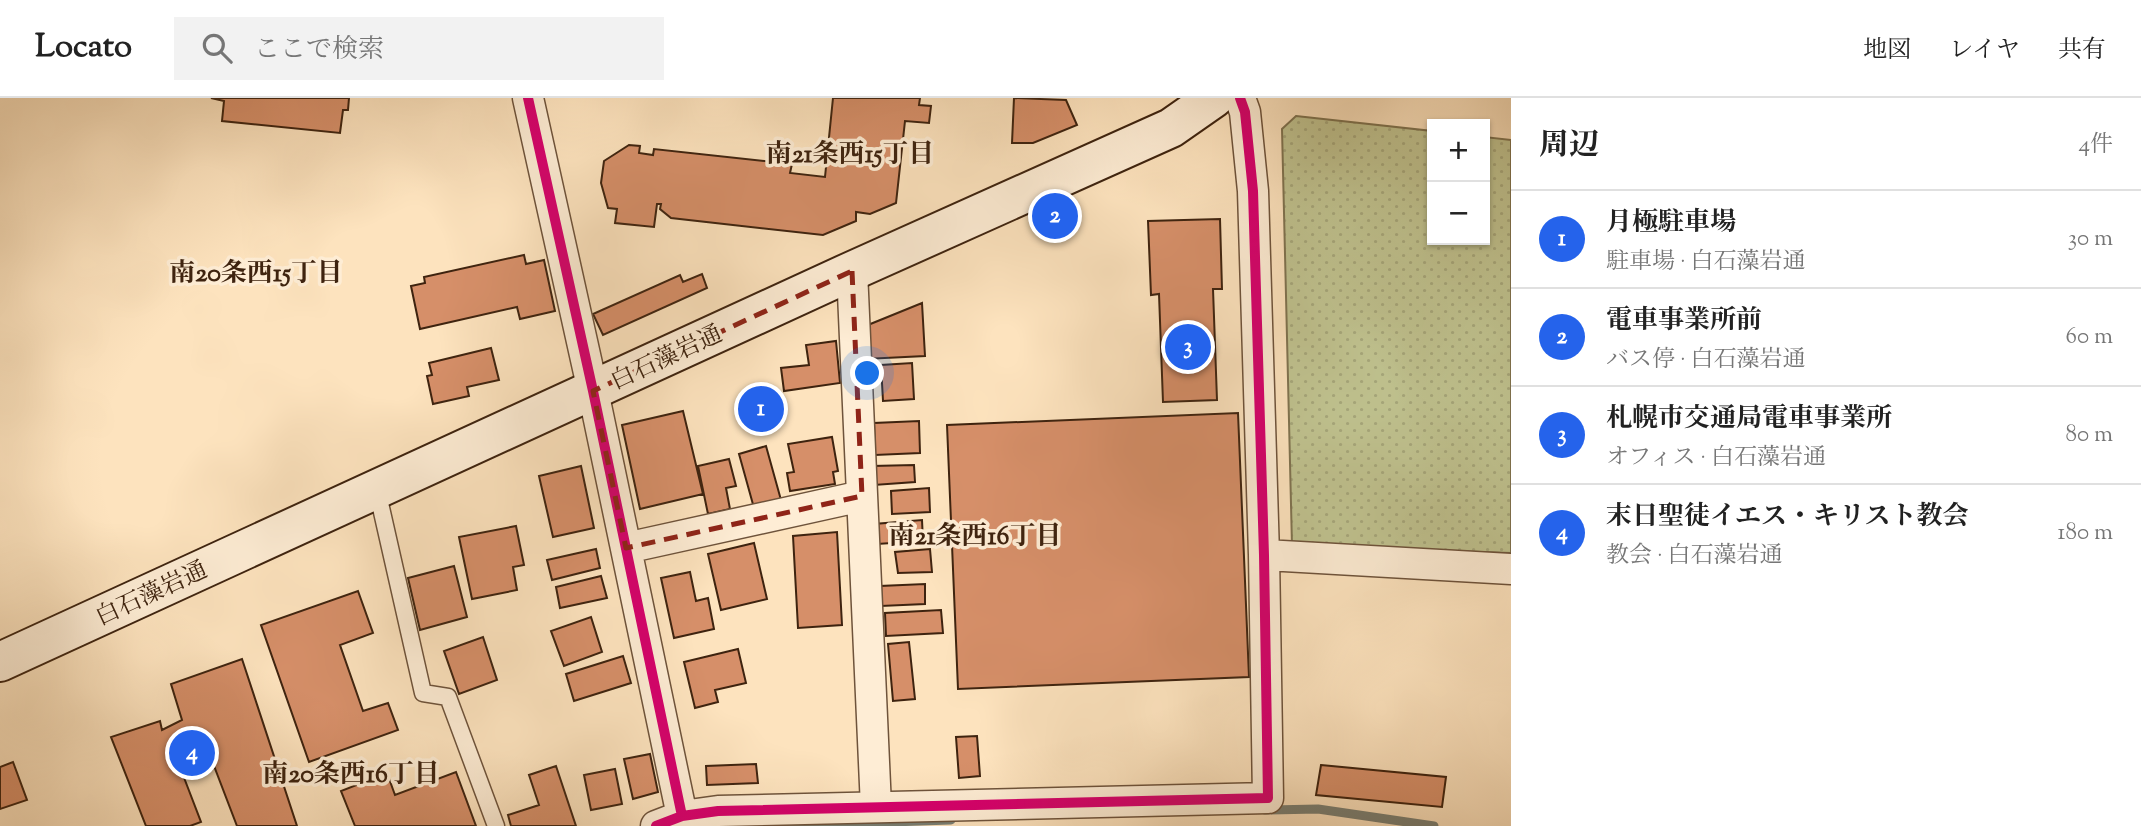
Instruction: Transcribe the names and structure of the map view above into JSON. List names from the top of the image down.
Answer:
{
  "streets": {
    "main road": ["白石藻岩通"]
  },
  "districts": [
    "南21条西15丁目",
    "南20条西15丁目",
    "南21条西16丁目",
    "南20条西16丁目"
  ],
  "page": {
    "header": "Locato",
    "search": "ここで検索",
    "nav": ["地図", "レイヤ", "共有"],
    "heading": ["周辺", "4件"],
    "map_buttons": ["+", "−"],
    "pins": [
      "2",
      "3",
      "1",
      "4"
    ],
    "list": [
      {
        "mark": "1",
        "name": "月極駐車場",
        "note": "駐車場 · 白石藻岩通",
        "value": "30 m"
      },
      {
        "mark": "2",
        "name": "電車事業所前",
        "note": "バス停 · 白石藻岩通",
        "value": "60 m"
      },
      {
        "mark": "3",
        "name": "札幌市交通局電車事業所",
        "note": "オフィス · 白石藻岩通",
        "value": "80 m"
      },
      {
        "mark": "4",
        "name": "末日聖徒イエス・キリスト教会",
        "note": "教会 · 白石藻岩通",
        "value": "180 m"
      }
    ]
  }
}
